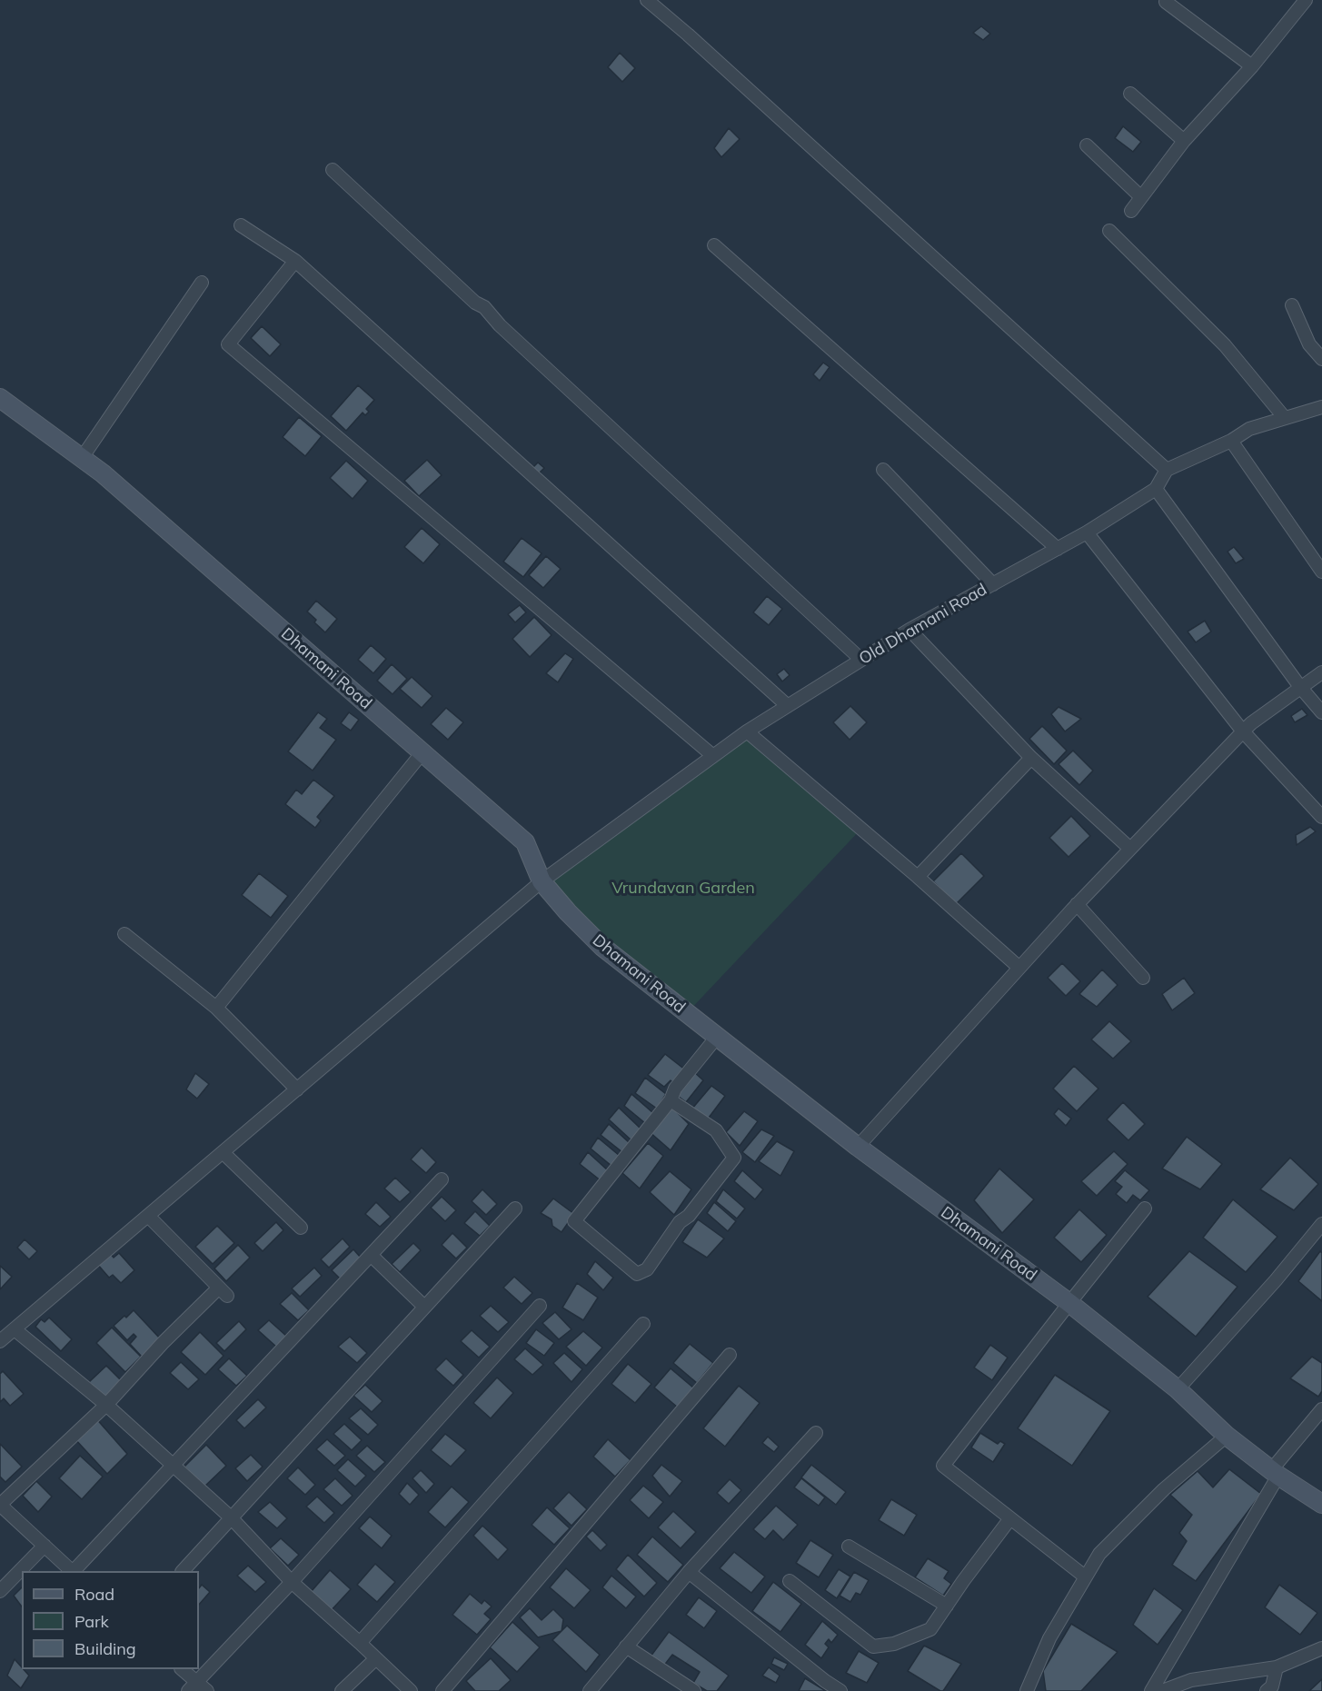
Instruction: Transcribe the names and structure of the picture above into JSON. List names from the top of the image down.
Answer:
{
  "streets": {
    "main road": ["Dhamani Road"],
    "street": ["Old Dhamani Road"]
  },
  "crossings": [
    ["Old Dhamani Road", "Dhamani Road"]
  ],
  "parks": ["Vrundavan Garden"],
  "legend": ["Road", "Park", "Building"]
}
